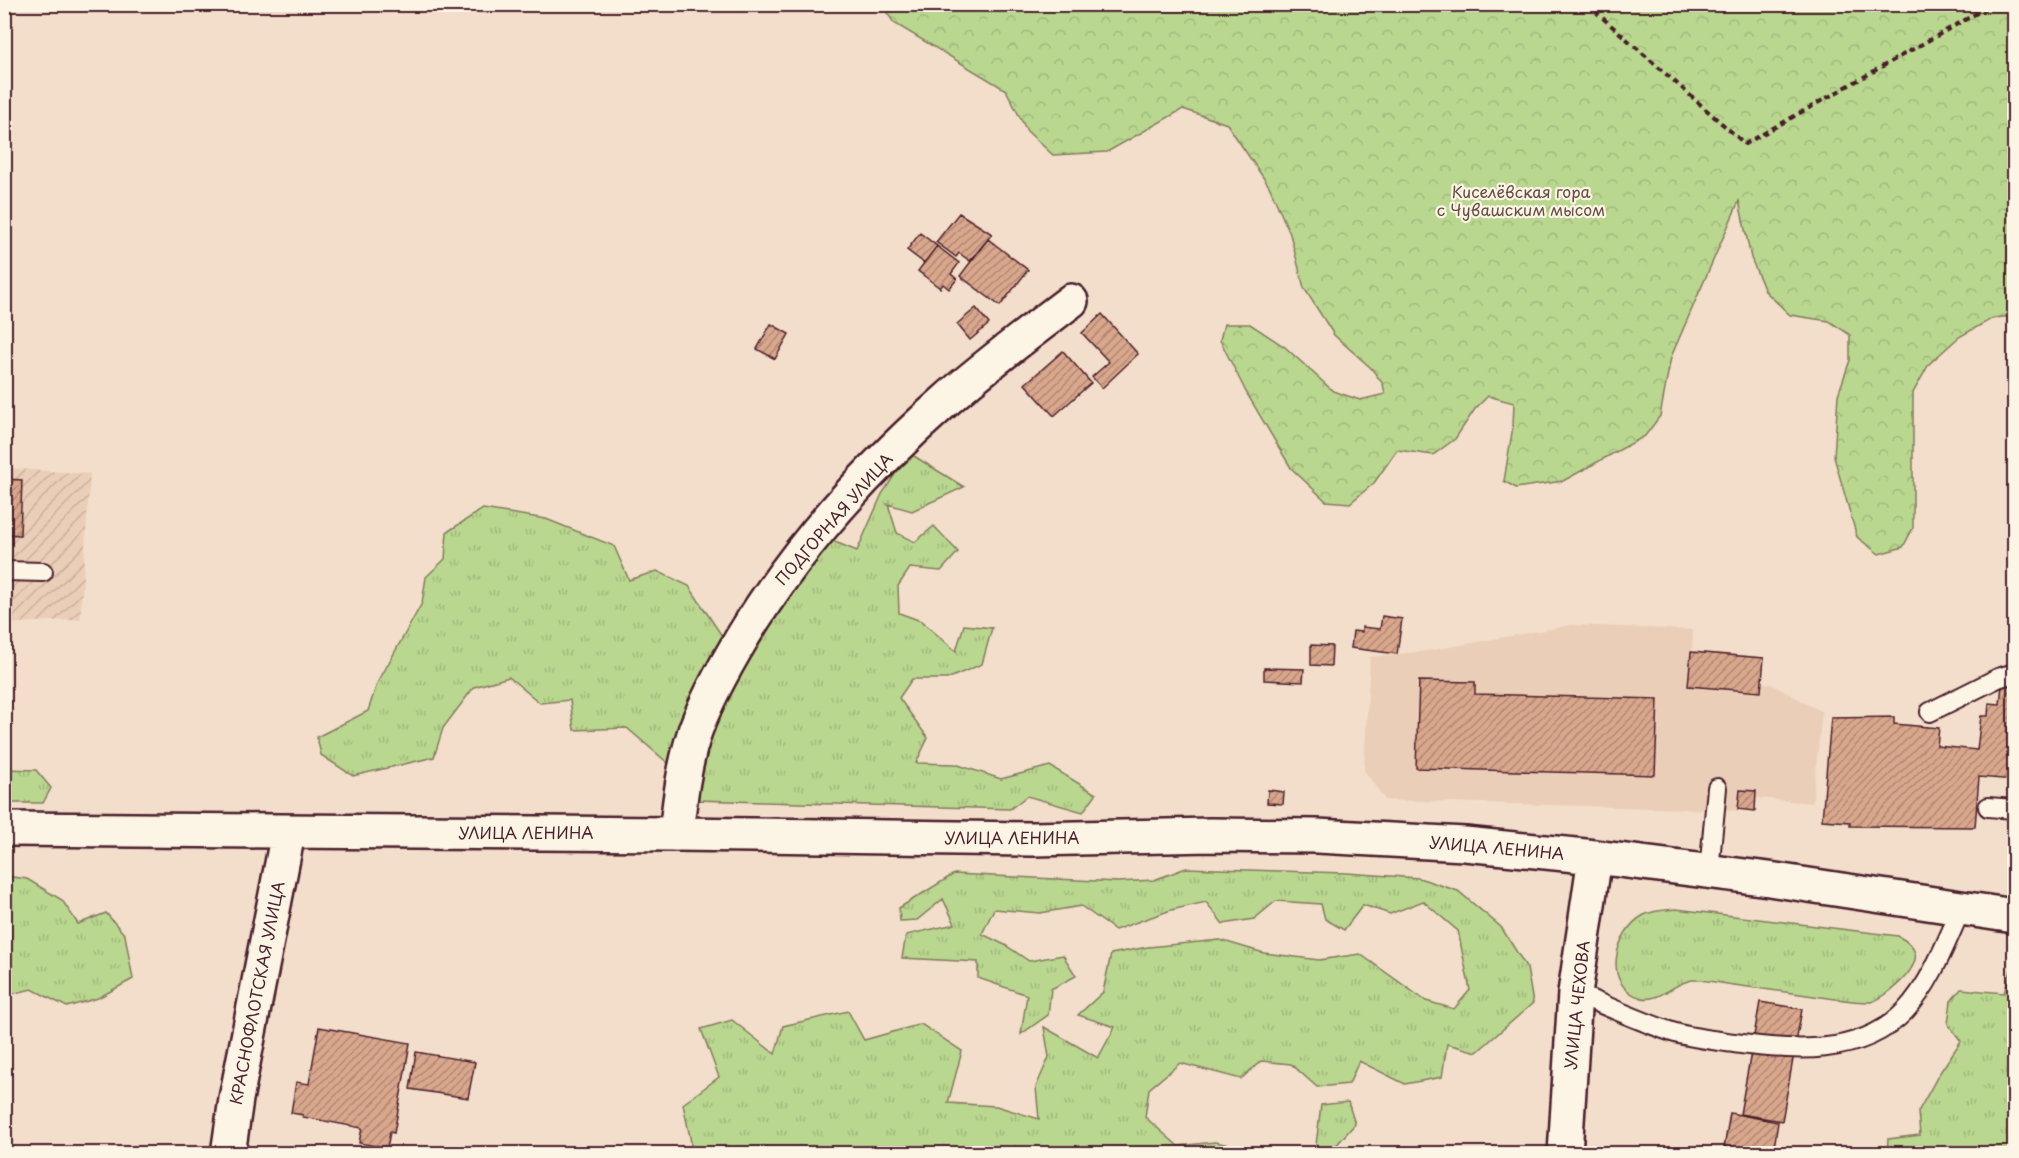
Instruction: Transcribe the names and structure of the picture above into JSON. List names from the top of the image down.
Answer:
{
  "streets": {
    "main road": [
      "ПОДГОРНАЯ УЛИЦА",
      "УЛИЦА ЛЕНИНА",
      "КРАСНОФЛОТСКАЯ УЛИЦА",
      "УЛИЦА ЧЕХОВА"
    ]
  },
  "crossings": [
    ["ПОДГОРНАЯ УЛИЦА", "УЛИЦА ЛЕНИНА"],
    ["УЛИЦА ЛЕНИНА", "КРАСНОФЛОТСКАЯ УЛИЦА"],
    ["УЛИЦА ЛЕНИНА", "УЛИЦА ЧЕХОВА"]
  ],
  "parks": ["Киселёвская гора с Чувашским мысом"]
}
